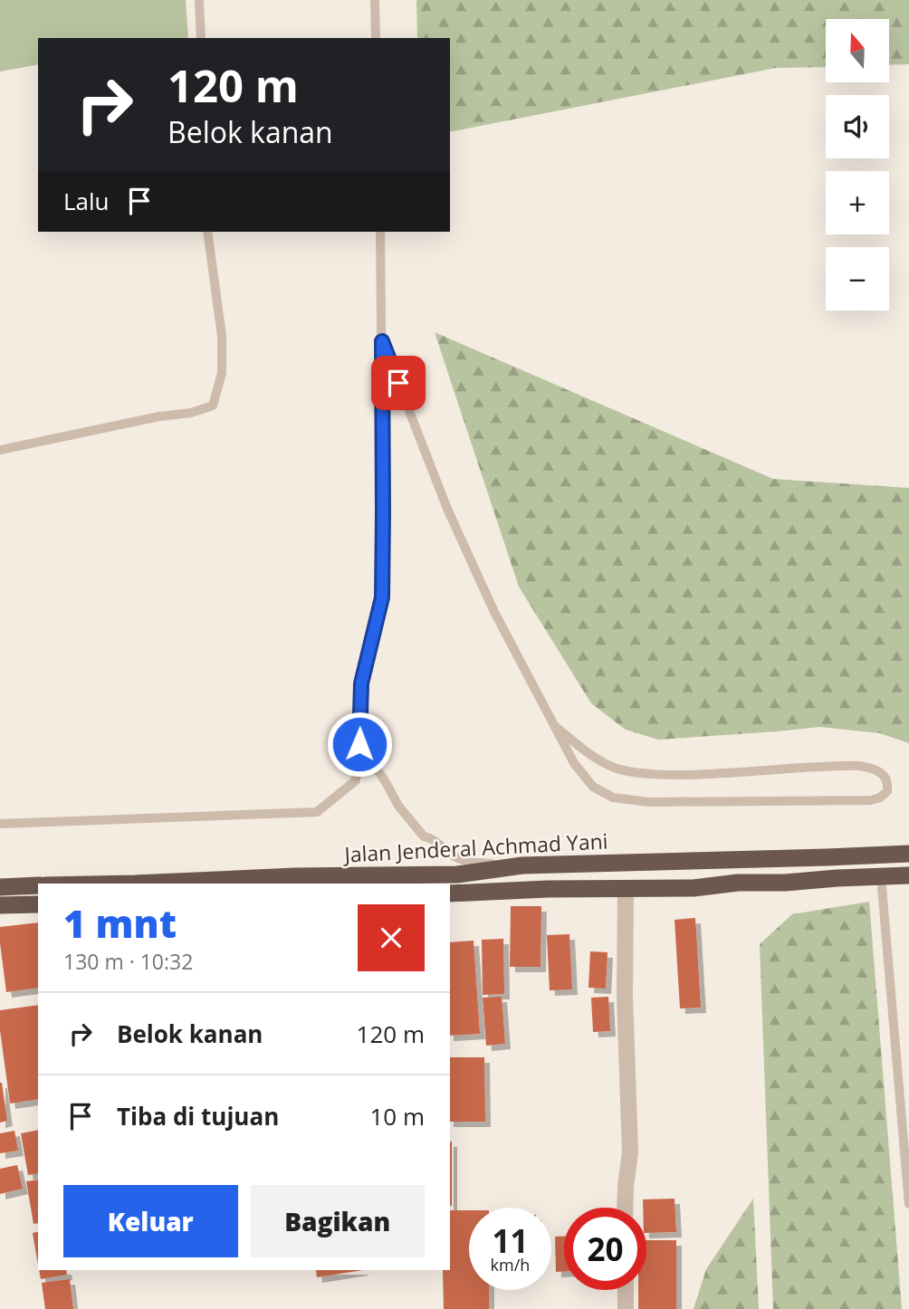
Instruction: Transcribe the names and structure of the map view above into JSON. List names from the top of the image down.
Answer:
{
  "streets": {
    "highway": ["Jalan Jenderal Achmad Yani"]
  },
  "north": "top",
  "page": {
    "map_buttons": ["+", "−"],
    "turn": ["120 m", "Belok kanan"],
    "then": "Lalu",
    "heading": ["1 mnt", "130 m · 10:32"],
    "list": [
      {
        "name": "Belok kanan",
        "value": "120 m"
      },
      {
        "name": "Tiba di tujuan",
        "value": "10 m"
      }
    ],
    "buttons": ["Keluar", "Bagikan"],
    "speed": "11 km/h",
    "limit": "20"
  }
}
